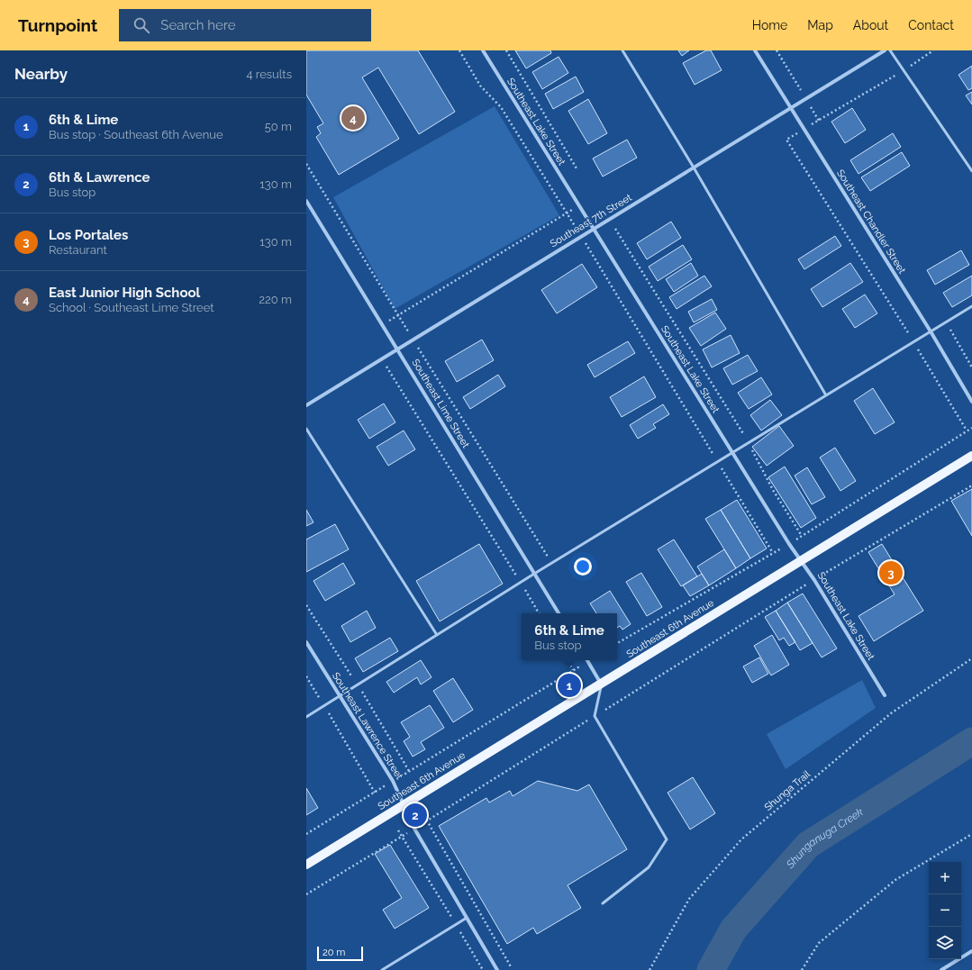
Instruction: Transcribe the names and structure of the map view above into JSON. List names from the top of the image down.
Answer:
{
  "streets": {
    "main road": ["Southeast 6th Avenue"],
    "street": [
      "Southeast Lake Street",
      "Southeast 7th Street",
      "Southeast Chandler Street",
      "Southeast Lime Street",
      "Southeast Lawrence Street"
    ],
    "path": ["Shunga Trail"]
  },
  "crossings": [
    ["Southeast Lake Street", "Southeast 7th Street"],
    ["Southeast Lake Street", "Southeast 6th Avenue"],
    ["Southeast 7th Street", "Southeast Chandler Street"],
    ["Southeast 7th Street", "Southeast Lime Street"],
    ["Southeast 6th Avenue", "Southeast Lawrence Street"]
  ],
  "water": ["Shunganuga Creek"],
  "scale_bar": "20 m",
  "page": {
    "header": "Turnpoint",
    "search": "Search here",
    "nav": [
      "Home",
      "Map",
      "About",
      "Contact"
    ],
    "heading": ["Nearby", "4 results"],
    "list": [
      {
        "mark": "1",
        "name": "6th & Lime",
        "note": "Bus stop · Southeast 6th Avenue",
        "value": "50 m"
      },
      {
        "mark": "2",
        "name": "6th & Lawrence",
        "note": "Bus stop",
        "value": "130 m"
      },
      {
        "mark": "3",
        "name": "Los Portales",
        "note": "Restaurant",
        "value": "130 m"
      },
      {
        "mark": "4",
        "name": "East Junior High School",
        "note": "School · Southeast Lime Street",
        "value": "220 m"
      }
    ],
    "pins": [
      "4",
      "3",
      "1",
      "2"
    ],
    "popup": ["6th & Lime", "Bus stop"],
    "map_buttons": ["+", "−"],
    "scale": "20 m"
  }
}
